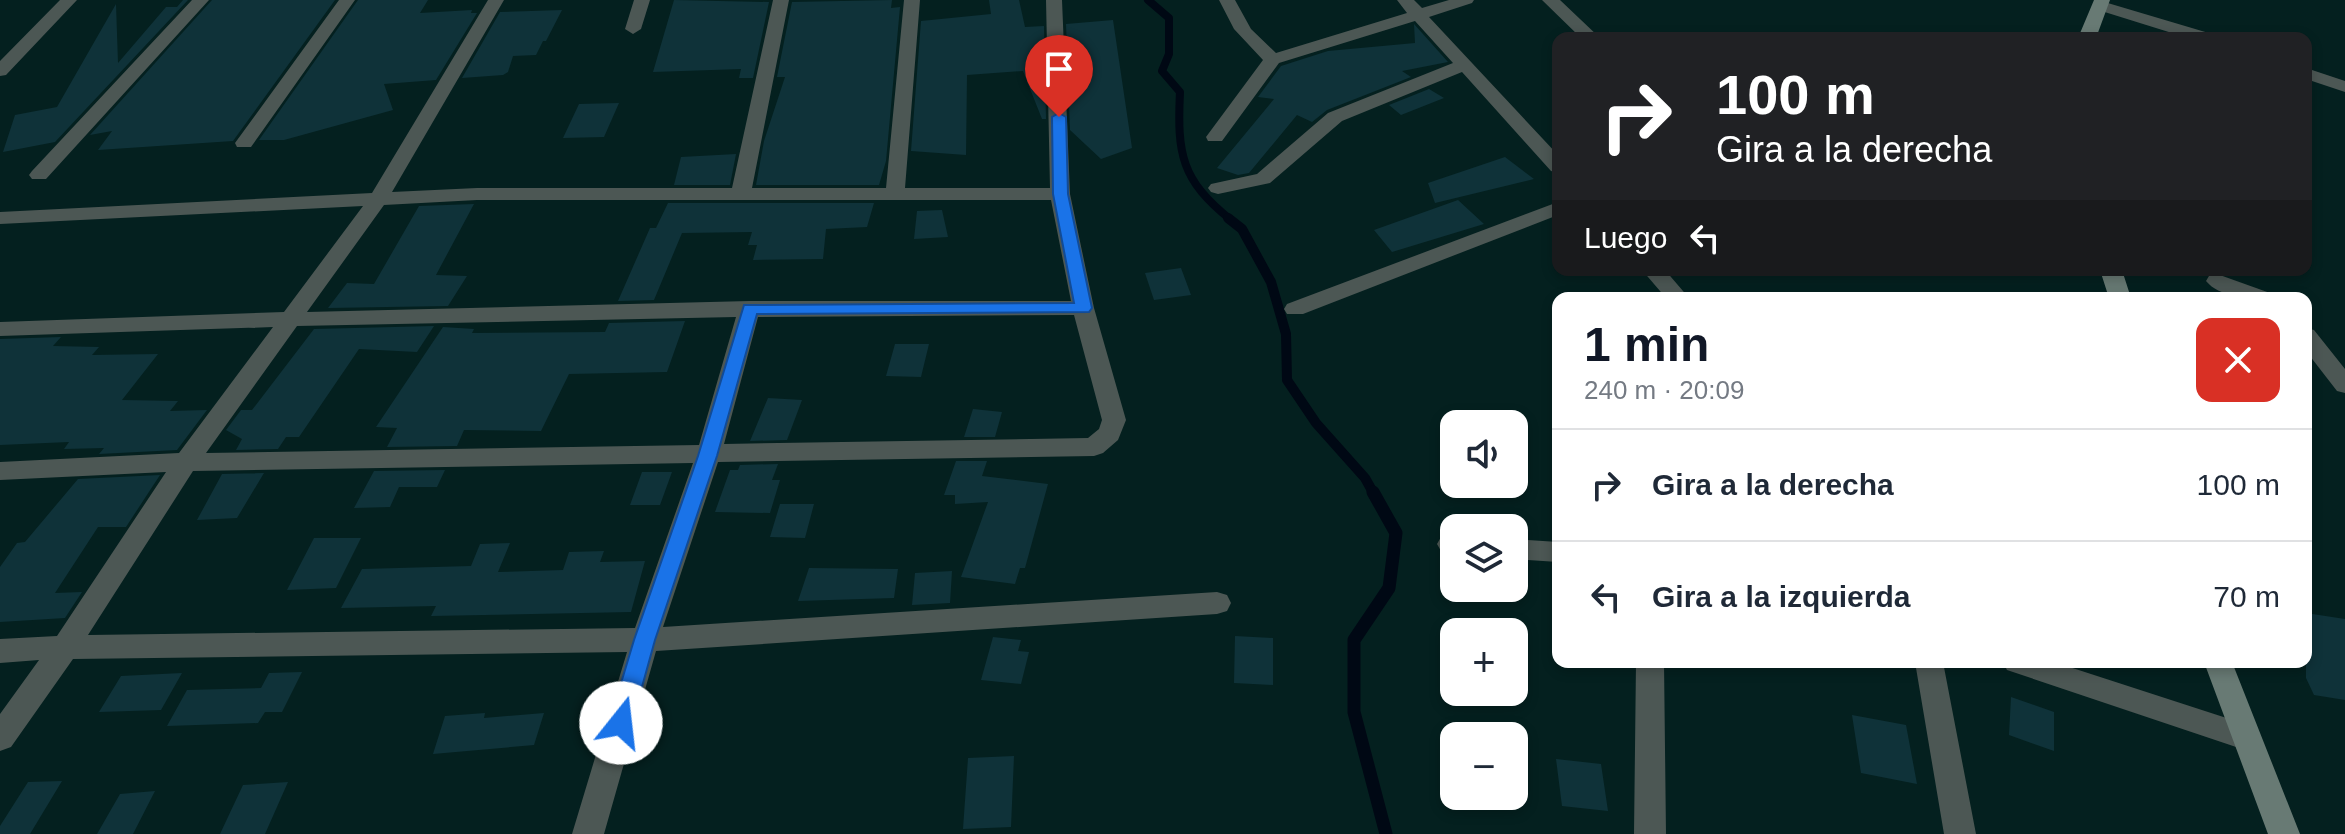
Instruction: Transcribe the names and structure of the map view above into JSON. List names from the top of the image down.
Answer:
{
  "page": {
    "turn": ["100 m", "Gira a la derecha"],
    "then": "Luego",
    "heading": ["1 min", "240 m · 20:09"],
    "map_buttons": ["+", "−"],
    "list": [
      {
        "name": "Gira a la derecha",
        "value": "100 m"
      },
      {
        "name": "Gira a la izquierda",
        "value": "70 m"
      }
    ]
  }
}
